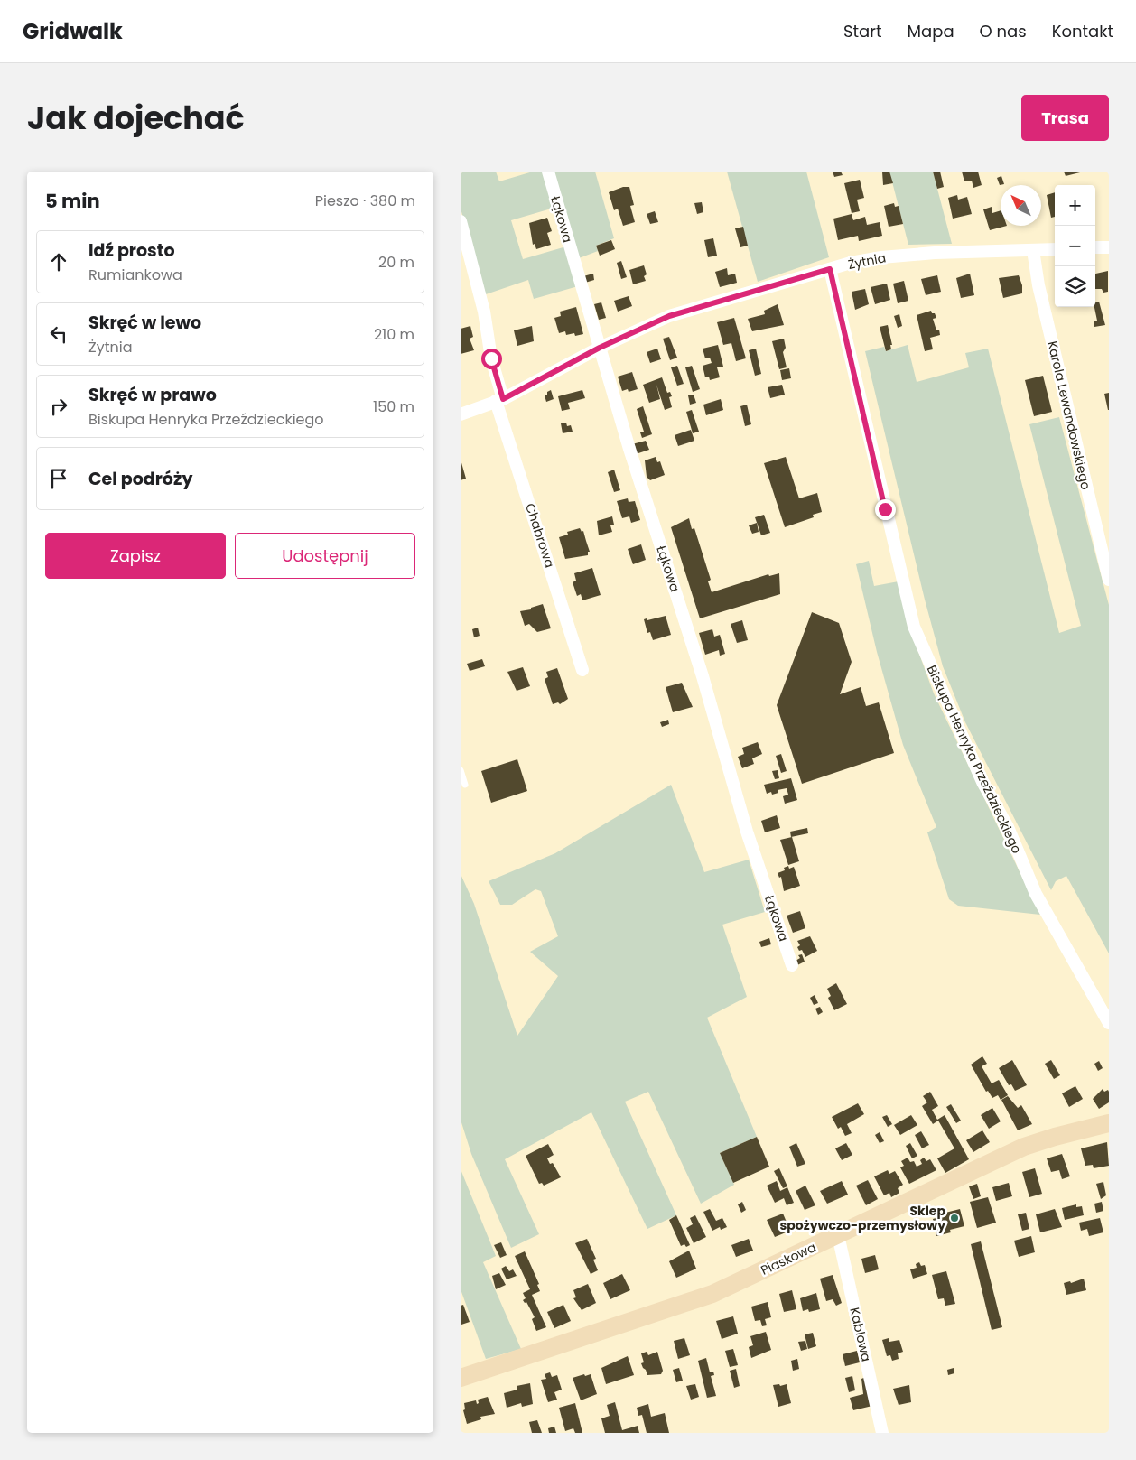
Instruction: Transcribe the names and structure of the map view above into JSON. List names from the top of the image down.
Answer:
{
  "streets": {
    "street": [
      "Łąkowa",
      "Żytnia",
      "Karola Lewandowskiego",
      "Chabrowa",
      "Biskupa Henryka Przeździeckiego",
      "Piaskowa",
      "Kablowa"
    ]
  },
  "crossings": [
    ["Łąkowa", "Żytnia"],
    ["Żytnia", "Karola Lewandowskiego"],
    ["Żytnia", "Chabrowa"],
    ["Żytnia", "Biskupa Henryka Przeździeckiego"],
    ["Piaskowa", "Kablowa"]
  ],
  "places": ["Sklep spożywczo-przemysłowy"],
  "north": "top left",
  "page": {
    "header": "Gridwalk",
    "nav": [
      "Start",
      "Mapa",
      "O nas",
      "Kontakt"
    ],
    "title": "Jak dojechać",
    "buttons": [
      "Trasa",
      ["Zapisz", "Udostępnij"]
    ],
    "heading": ["5 min", "Pieszo · 380 m"],
    "map_buttons": ["+", "−"],
    "list": [
      ["Idź prosto", "Rumiankowa", "20 m"],
      ["Skręć w lewo", "Żytnia", "210 m"],
      ["Skręć w prawo", "Biskupa Henryka Przeździeckiego", "150 m"],
      "Cel podróży"
    ]
  }
}
